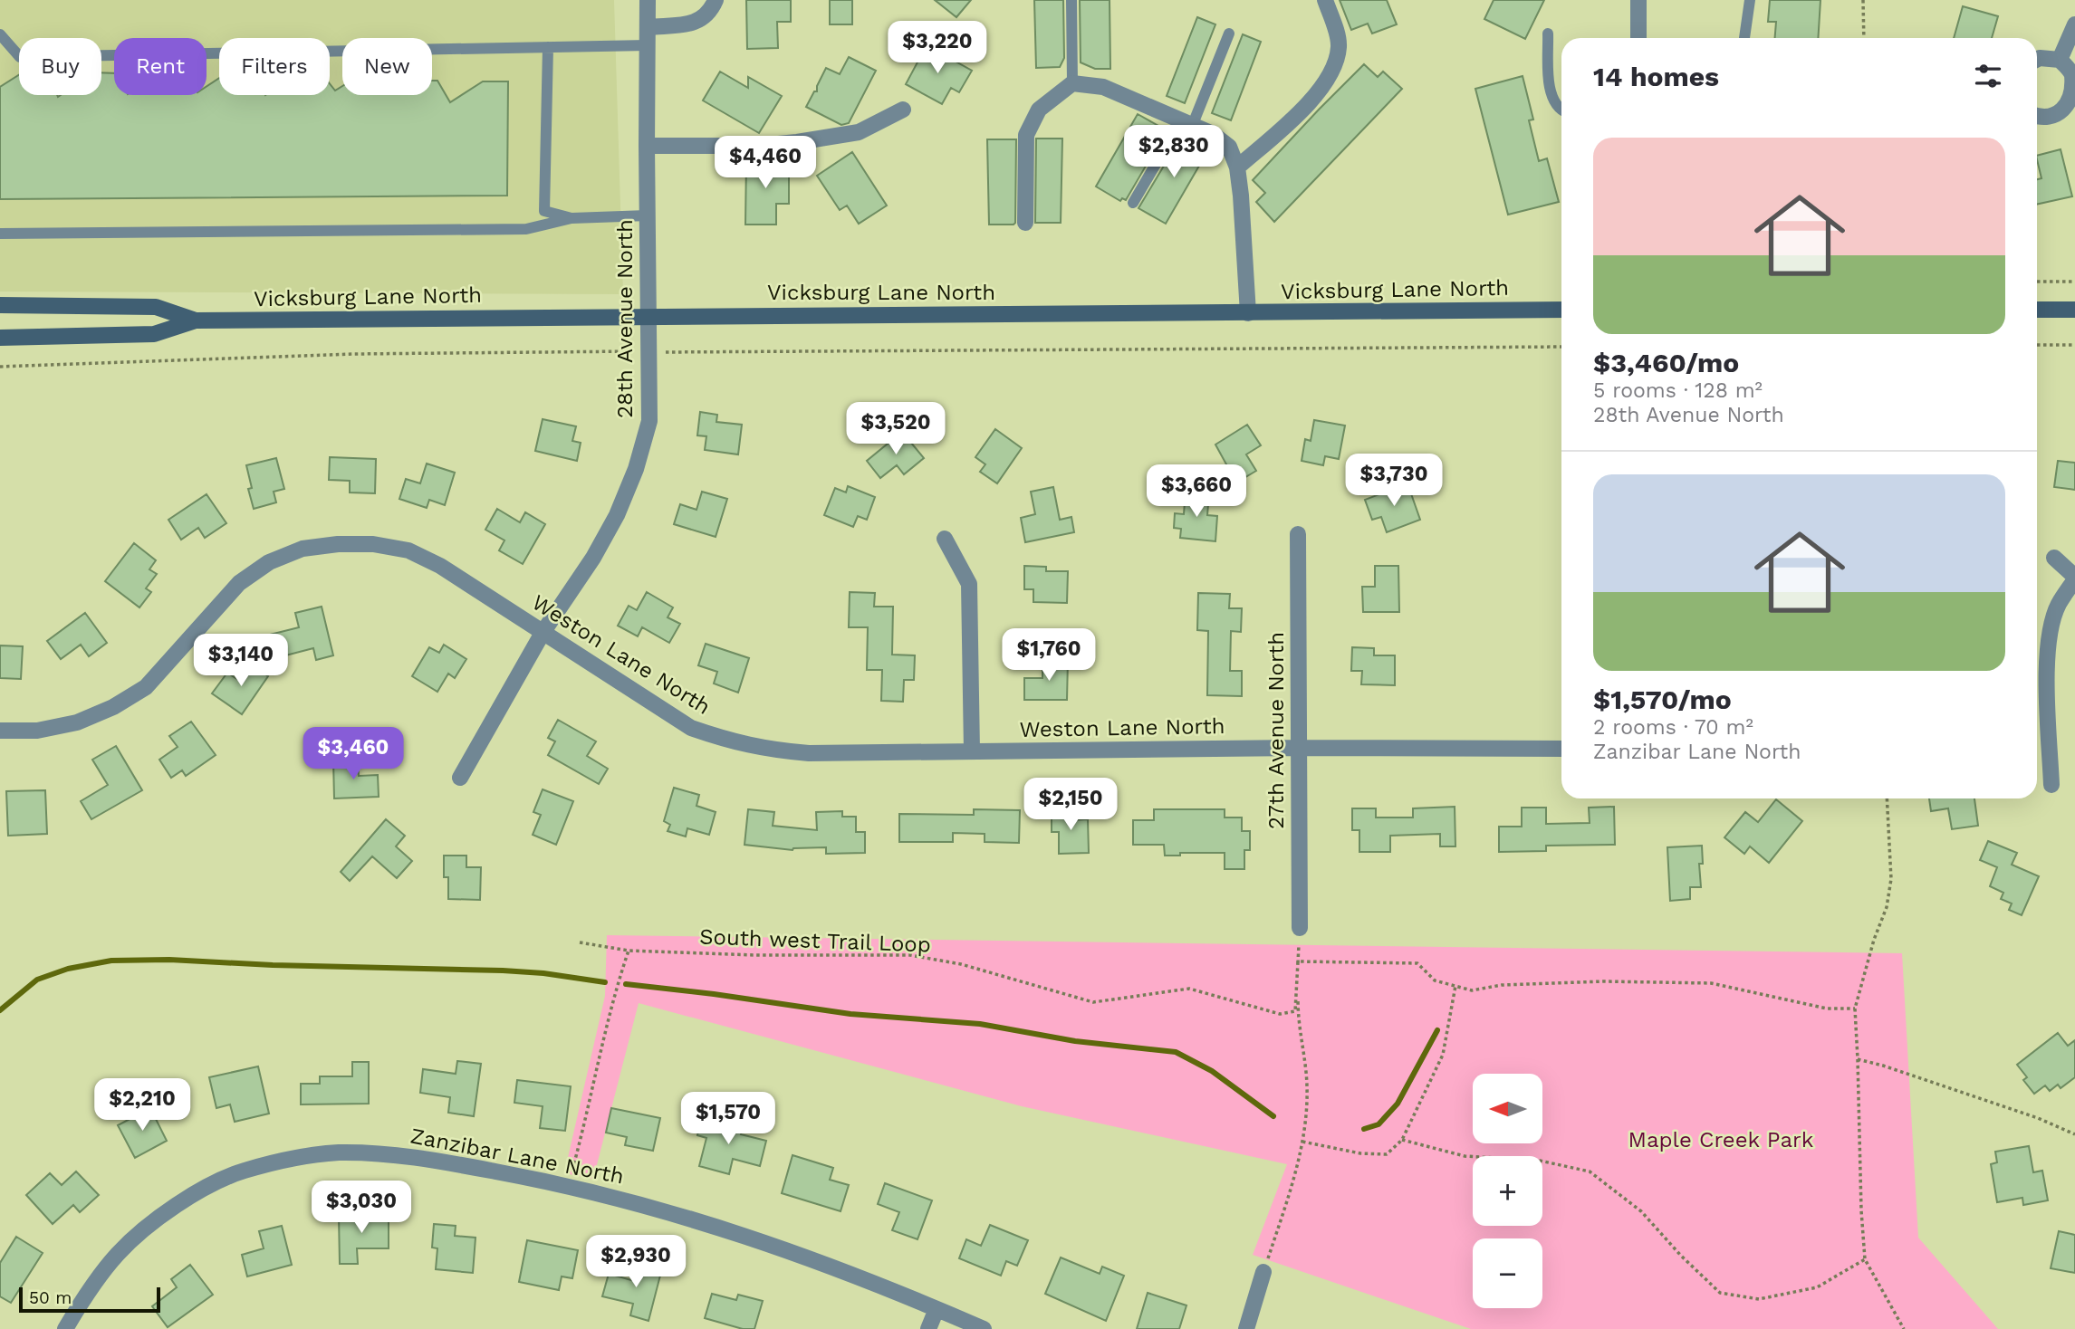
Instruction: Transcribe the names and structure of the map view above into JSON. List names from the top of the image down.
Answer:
{
  "streets": {
    "main road": ["Vicksburg Lane North"],
    "street": [
      "28th Avenue North",
      "Weston Lane North",
      "27th Avenue North",
      "Zanzibar Lane North"
    ],
    "path": ["South west Trail Loop"]
  },
  "crossings": [
    ["Vicksburg Lane North", "28th Avenue North"],
    ["28th Avenue North", "Weston Lane North"],
    ["Weston Lane North", "27th Avenue North"]
  ],
  "parks": ["Maple Creek Park"],
  "scale_bar": "50 m",
  "north": "left",
  "page": {
    "price": [
      "$3,220",
      "$2,830",
      "$4,460",
      "$3,520",
      "$3,730",
      "$3,660",
      "$1,760",
      "$3,140",
      "$3,460",
      "$2,150",
      "$2,210",
      "$1,570",
      "$3,030",
      "$2,930"
    ],
    "chip": [
      "Buy",
      "Rent",
      "Filters",
      "New"
    ],
    "heading": "14 homes",
    "list": [
      {
        "name": "$3,460/mo",
        "note": "5 rooms · 128 m² · 28th Avenue North"
      },
      {
        "name": "$1,570/mo",
        "note": "2 rooms · 70 m² · Zanzibar Lane North"
      }
    ],
    "map_buttons": ["+", "−"],
    "scale": "50 m"
  }
}
